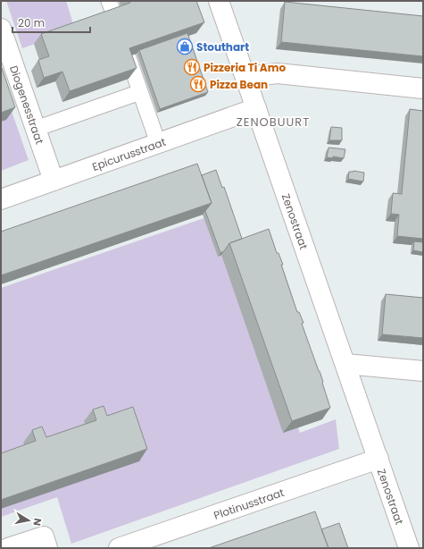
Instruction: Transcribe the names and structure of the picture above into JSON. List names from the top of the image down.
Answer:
{
  "streets": {
    "street": [
      "Diogenesstraat",
      "Epicurusstraat",
      "Zenostraat",
      "Plotinusstraat"
    ]
  },
  "crossings": [
    ["Diogenesstraat", "Epicurusstraat"],
    ["Epicurusstraat", "Zenostraat"],
    ["Zenostraat", "Plotinusstraat"]
  ],
  "districts": ["ZENOBUURT"],
  "places": {
    "shop": ["Stouthart"],
    "restaurant": ["Pizzeria Ti Amo", "Pizza Bean"]
  },
  "scale_bar": "20 m",
  "north": "right"
}
